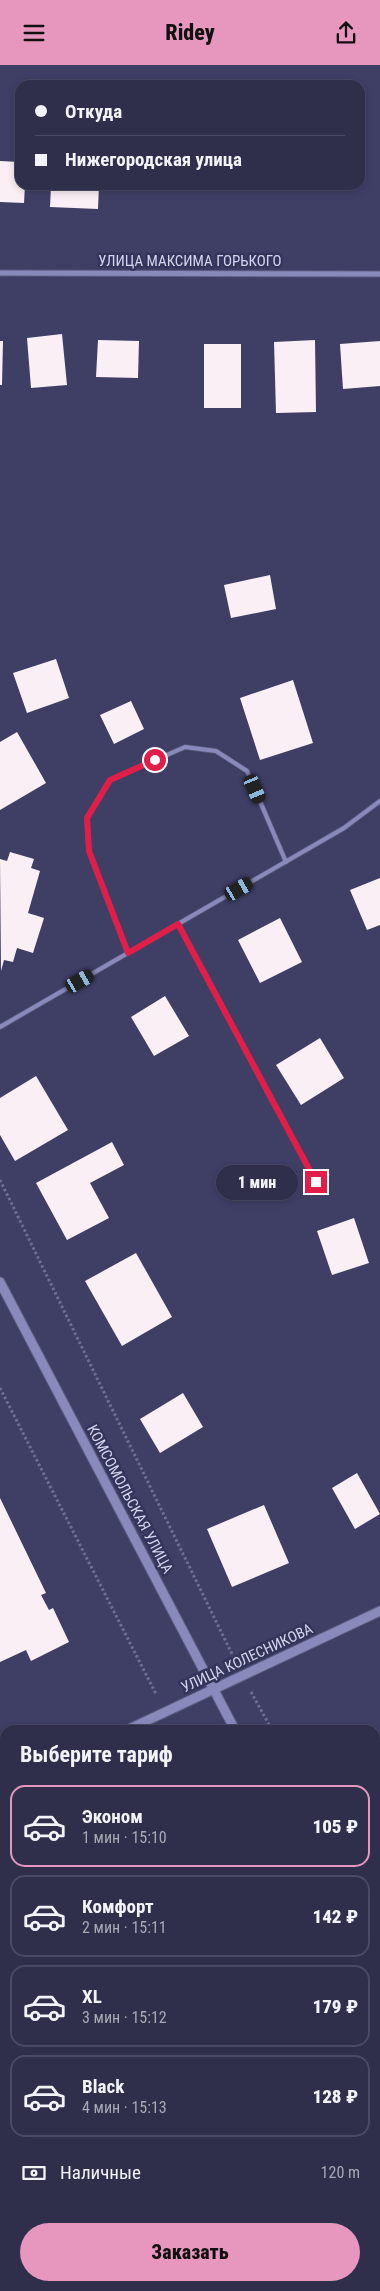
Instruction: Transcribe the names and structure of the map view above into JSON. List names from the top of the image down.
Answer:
{
  "streets": {
    "street": ["УЛИЦА МАКСИМА ГОРЬКОГО", "КОМСОМОЛЬСКАЯ УЛИЦА", "УЛИЦА КОЛЕСНИКОВА"]
  },
  "crossings": [
    ["КОМСОМОЛЬСКАЯ УЛИЦА", "УЛИЦА КОЛЕСНИКОВА"]
  ],
  "page": {
    "header": "Ridey",
    "banner": ["Откуда", "Нижегородская улица"],
    "bubble": "1 мин",
    "heading": "Выберите тариф",
    "list": [
      {
        "name": "Эконом",
        "note": "1 мин · 15:10",
        "value": "105 ₽"
      },
      {
        "name": "Комфорт",
        "note": "2 мин · 15:11",
        "value": "142 ₽"
      },
      {
        "name": "XL",
        "note": "3 мин · 15:12",
        "value": "179 ₽"
      },
      {
        "name": "Black",
        "note": "4 мин · 15:13",
        "value": "128 ₽"
      }
    ],
    "pay": ["Наличные", "120 m"],
    "buttons": "Заказать"
  }
}
